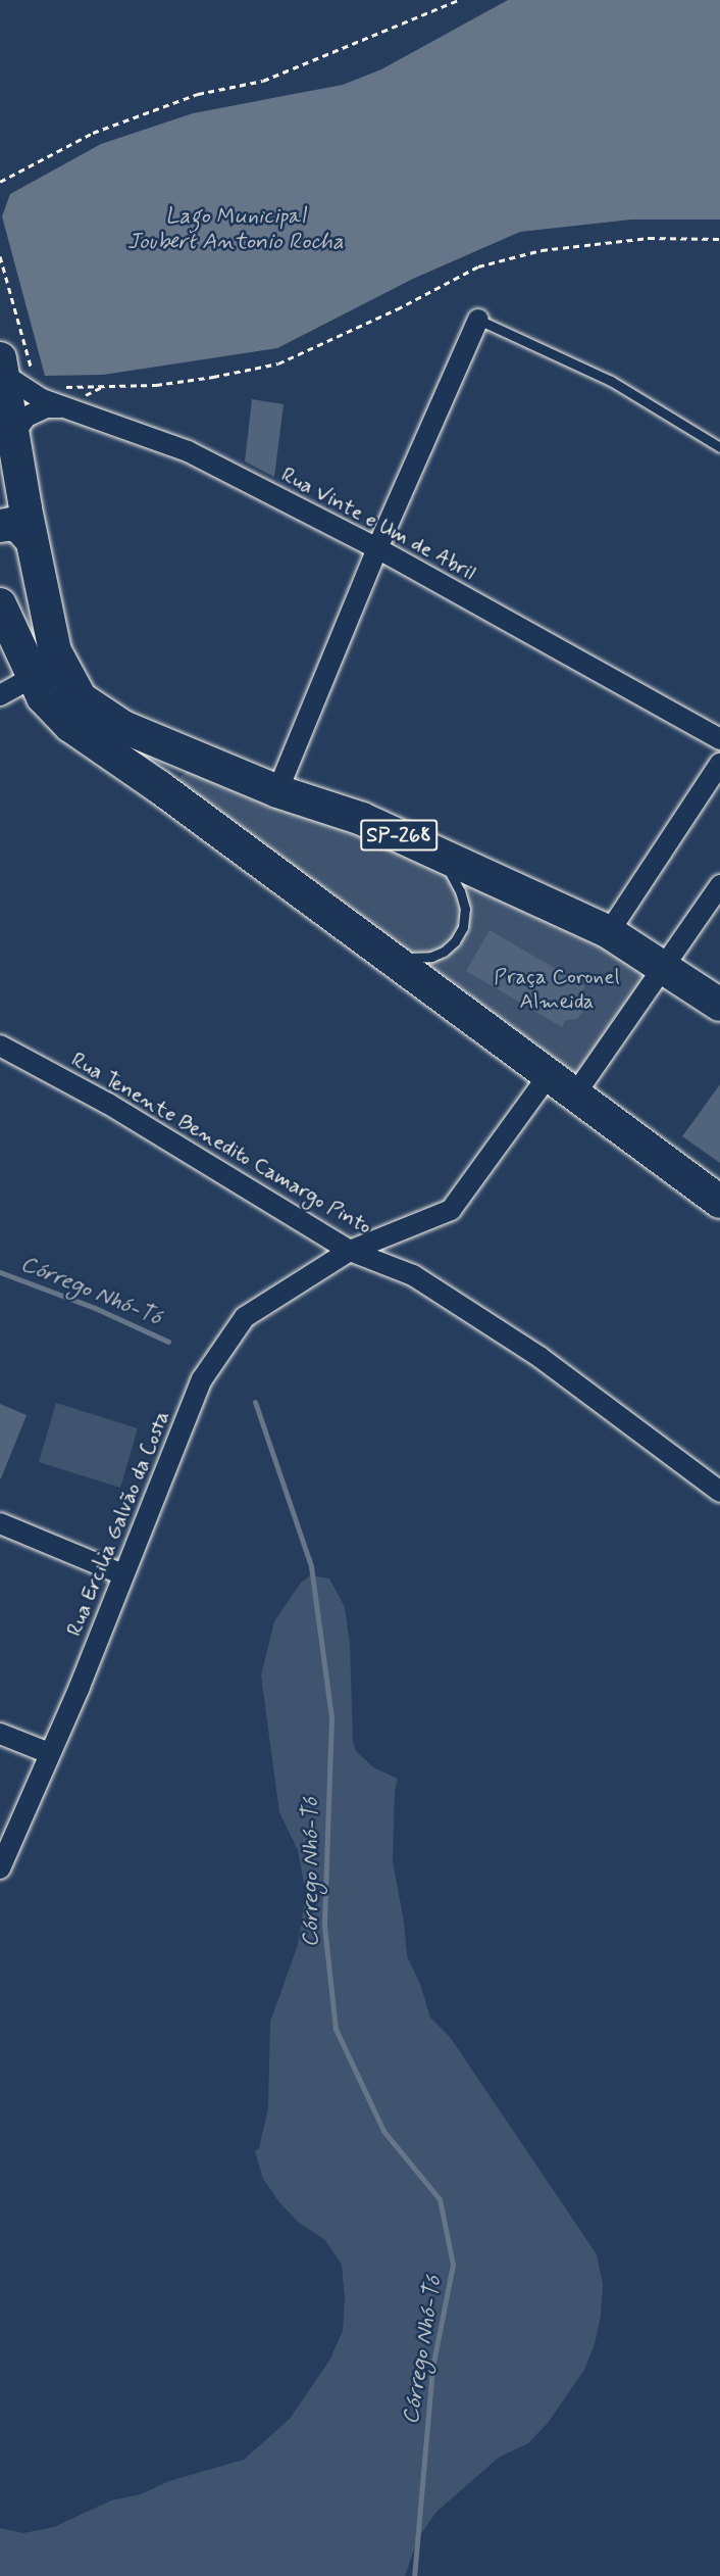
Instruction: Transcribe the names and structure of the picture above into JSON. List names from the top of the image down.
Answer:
{
  "streets": {
    "main road": ["SP-268"],
    "street": ["Rua Vinte e Um de Abril", "Rua Tenente Benedito Camargo Pinto", "Rua Ercilia Galvão da Costa"]
  },
  "crossings": [
    ["Rua Vinte e Um de Abril", "SP-268"],
    ["Rua Tenente Benedito Camargo Pinto", "Rua Ercilia Galvão da Costa"]
  ],
  "water": ["Lago Municipal Joubert Antonio Rocha", "Córrego Nhó-Tó"],
  "parks": ["Praça Coronel Almeida"]
}
